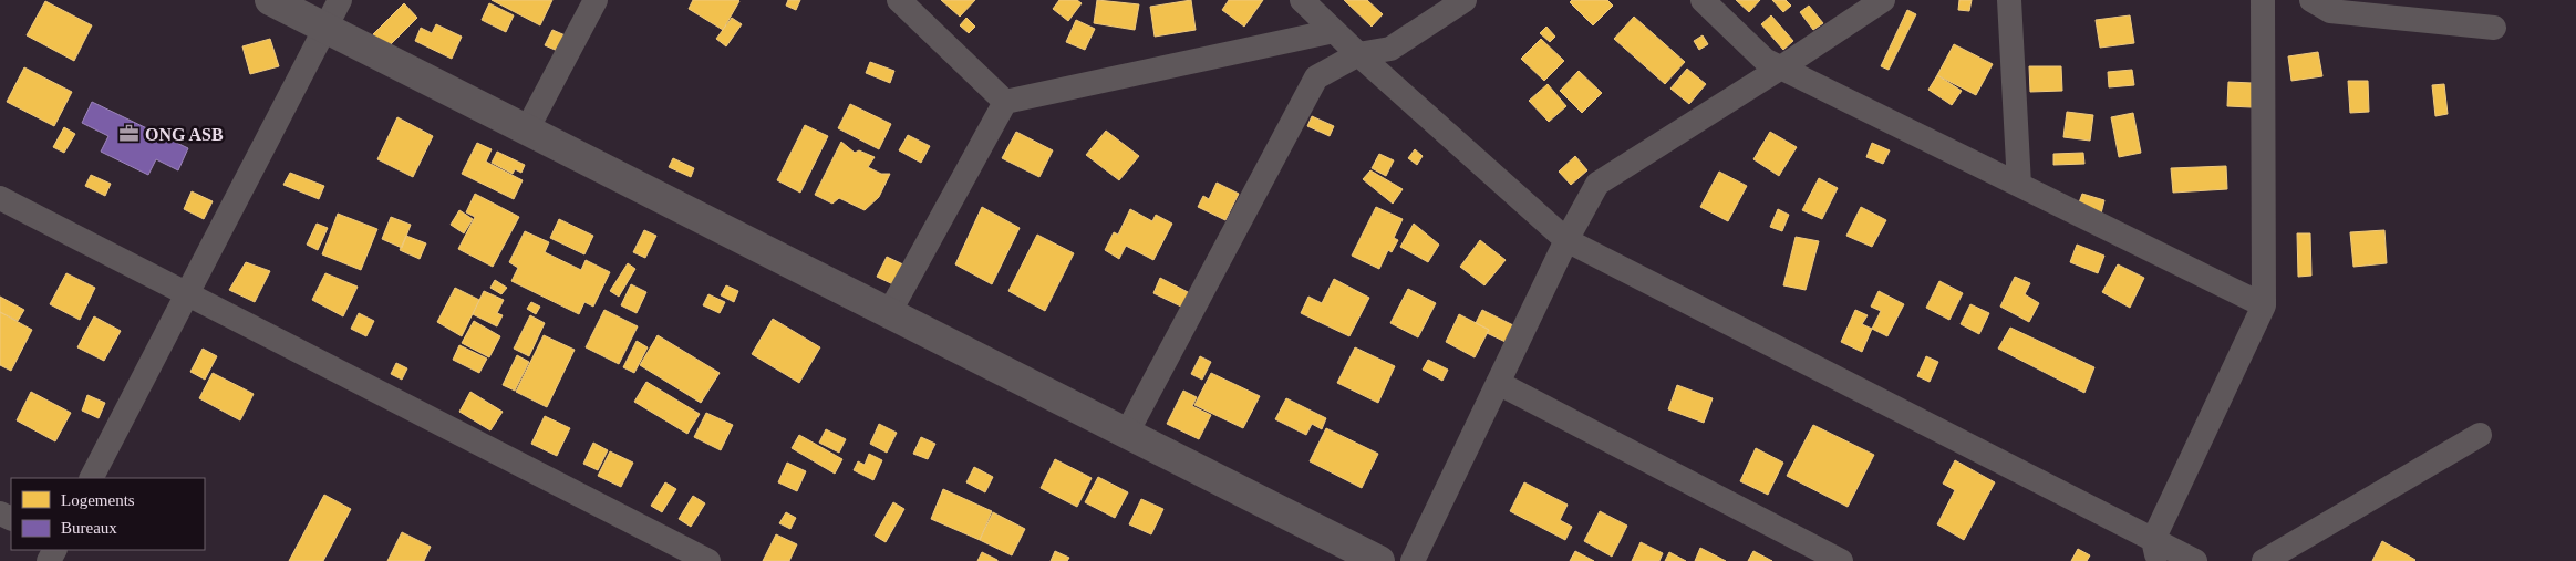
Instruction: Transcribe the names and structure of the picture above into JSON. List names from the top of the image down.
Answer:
{
  "places": {
    "office": ["ONG ASB"]
  },
  "legend": ["Logements", "Bureaux"]
}
